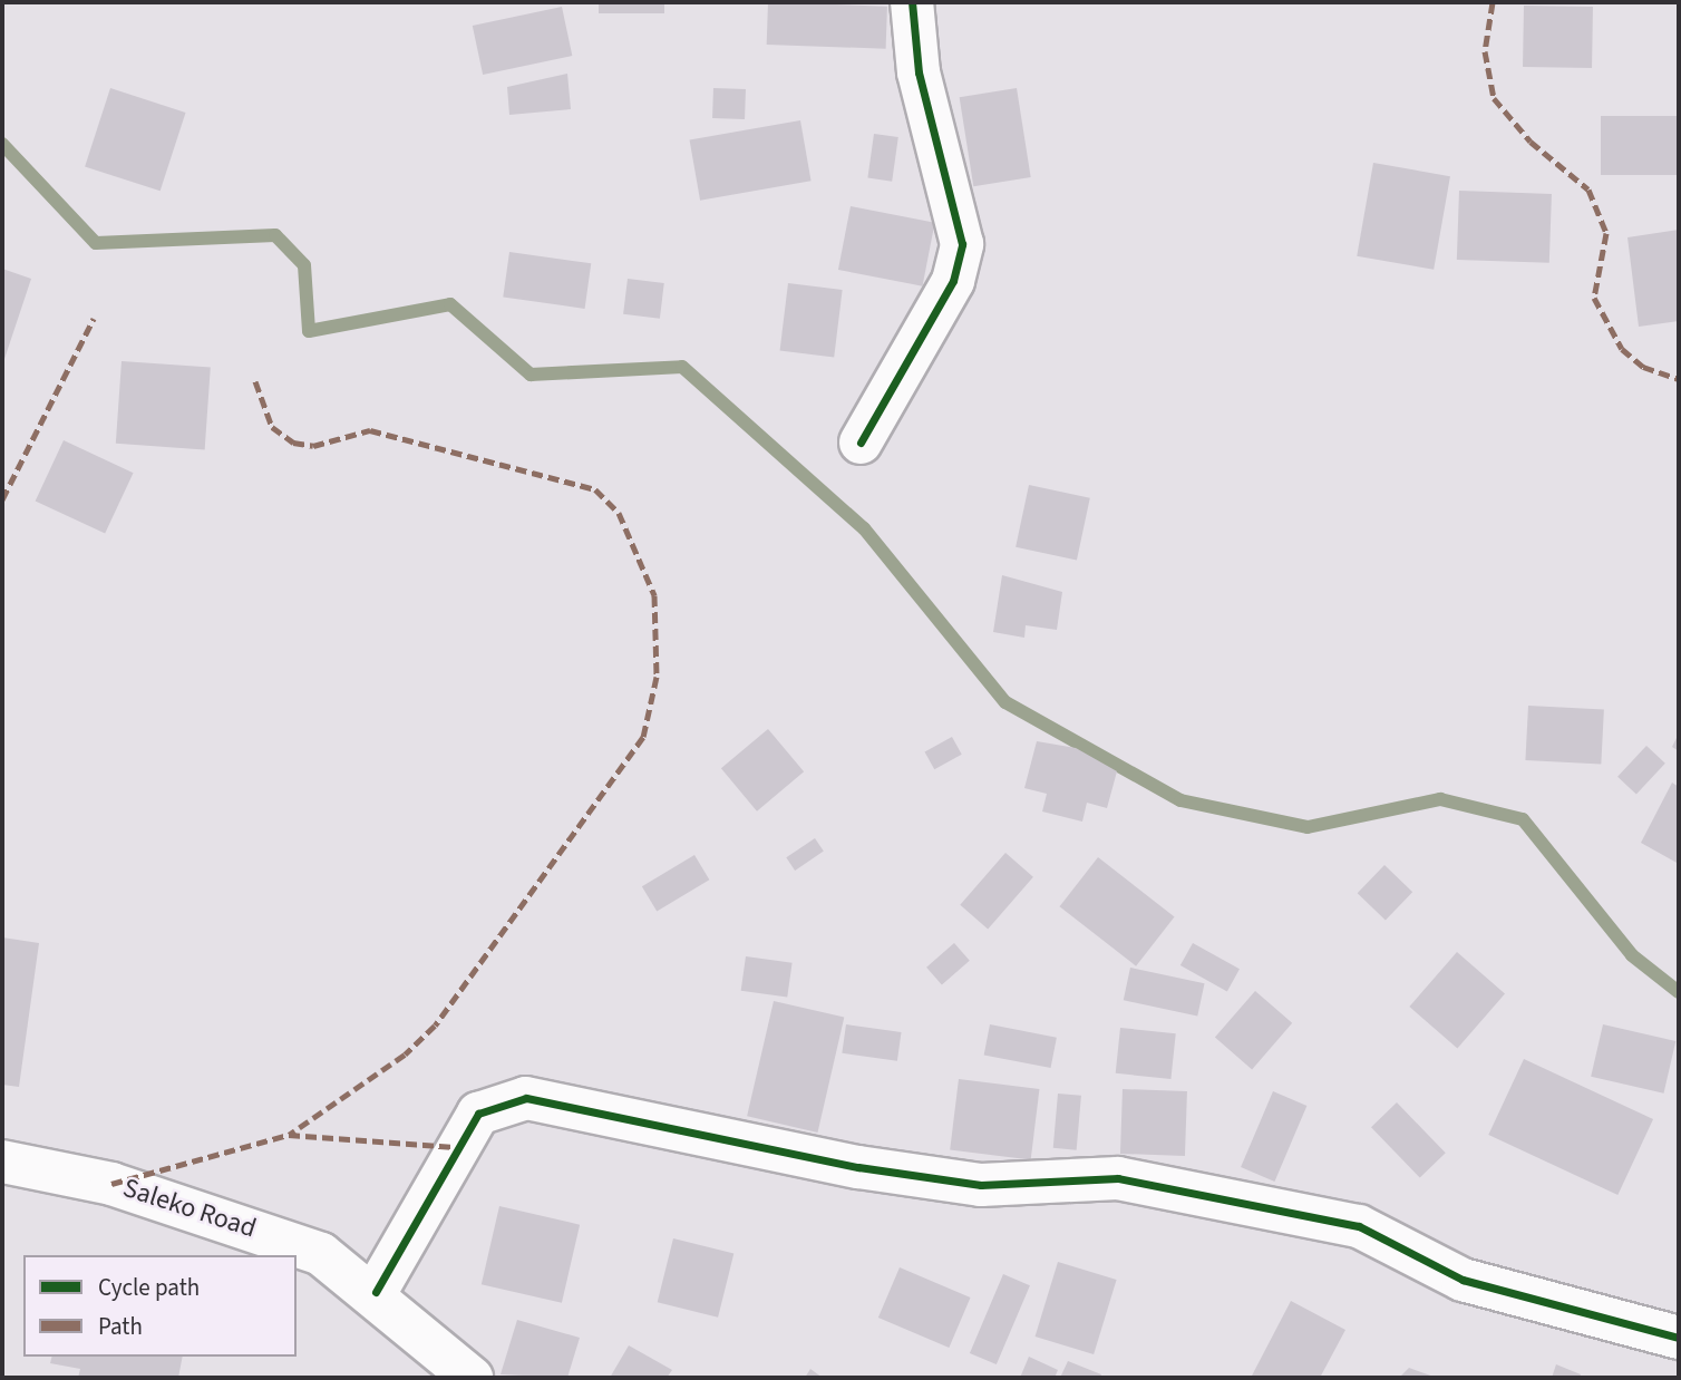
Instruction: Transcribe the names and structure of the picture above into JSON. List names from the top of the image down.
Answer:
{
  "streets": {
    "street": ["Saleko Road"]
  },
  "legend": ["Cycle path", "Path"]
}
